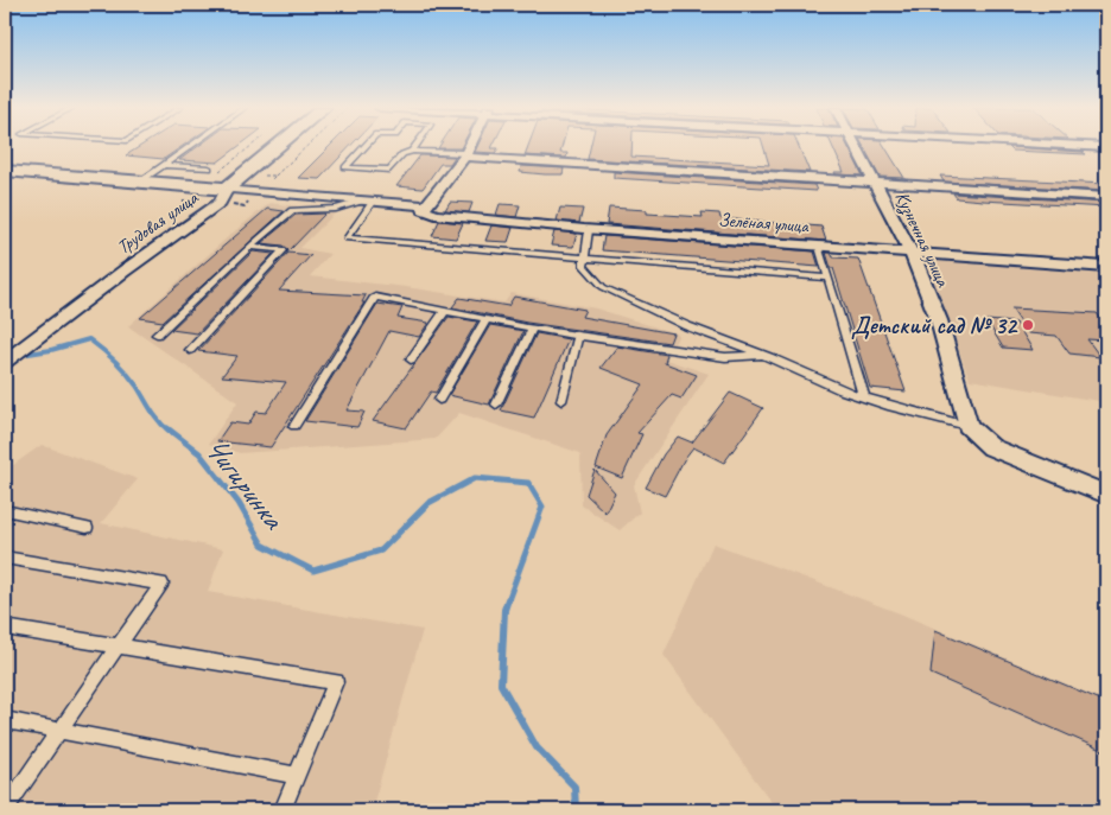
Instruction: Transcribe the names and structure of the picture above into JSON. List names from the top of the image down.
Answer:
{
  "streets": {
    "street": ["Трудовая улица", "Зелёная улица", "Кузнечная улица"]
  },
  "crossings": [
    ["Трудовая улица", "Зелёная улица"],
    ["Зелёная улица", "Кузнечная улица"]
  ],
  "water": ["Чигиринка"],
  "places": ["Детский сад № 32"]
}
